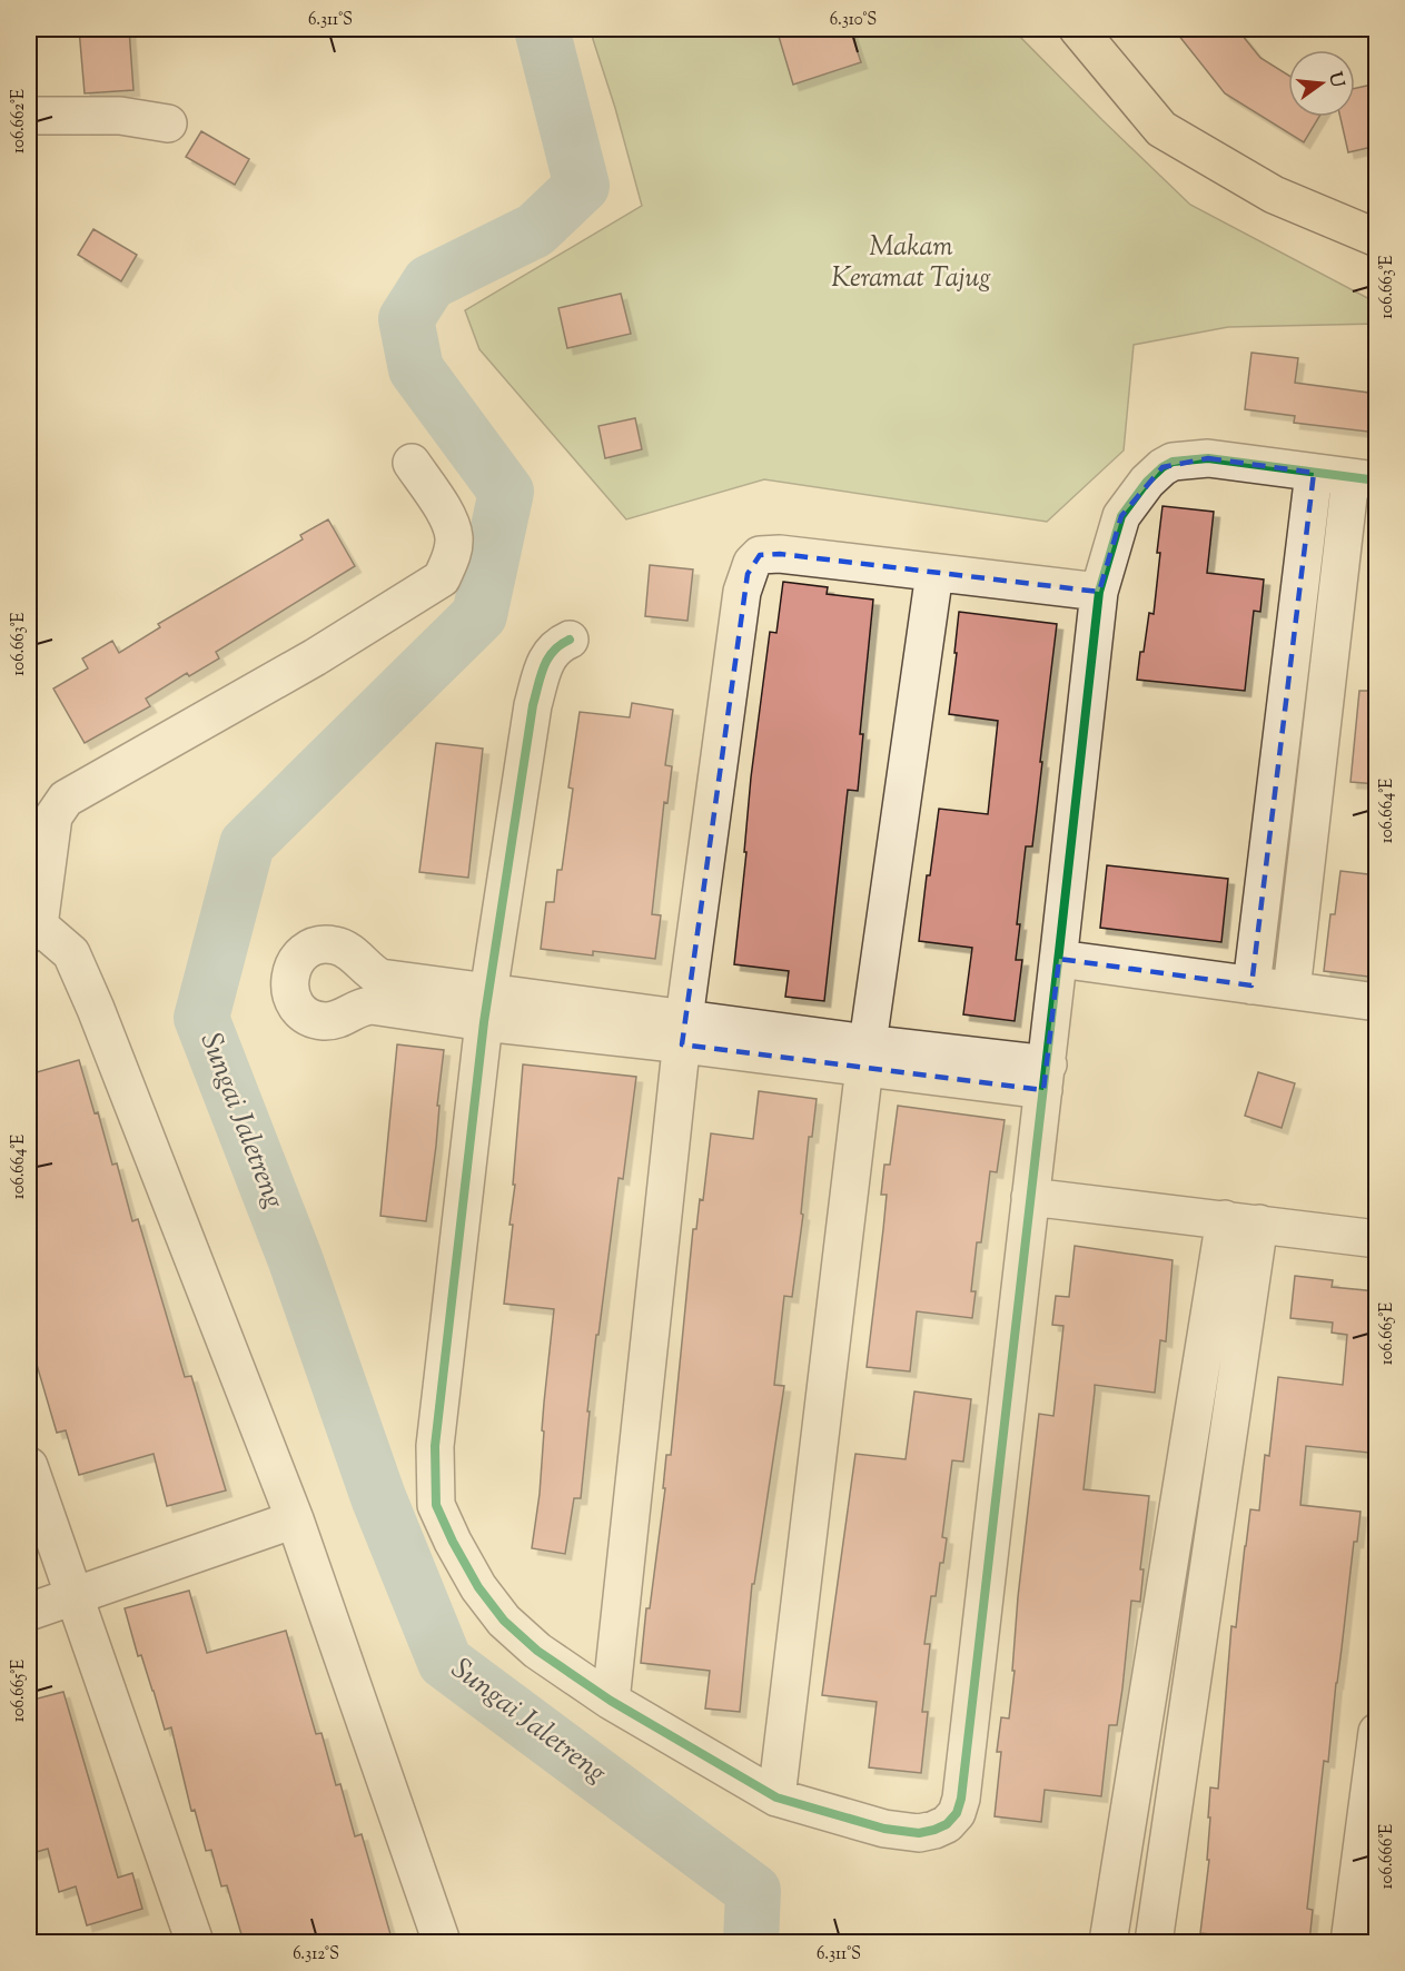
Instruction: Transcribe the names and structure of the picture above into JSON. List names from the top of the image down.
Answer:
{
  "water": ["Sungai Jaletreng"],
  "parks": ["Makam Keramat Tajug"],
  "north": "right",
  "coordinates": [
    "6.311°S",
    "6.310°S",
    "106.662°E",
    "106.663°E",
    "106.664°E",
    "106.665°E",
    "106.666°E",
    "6.312°S"
  ]
}
